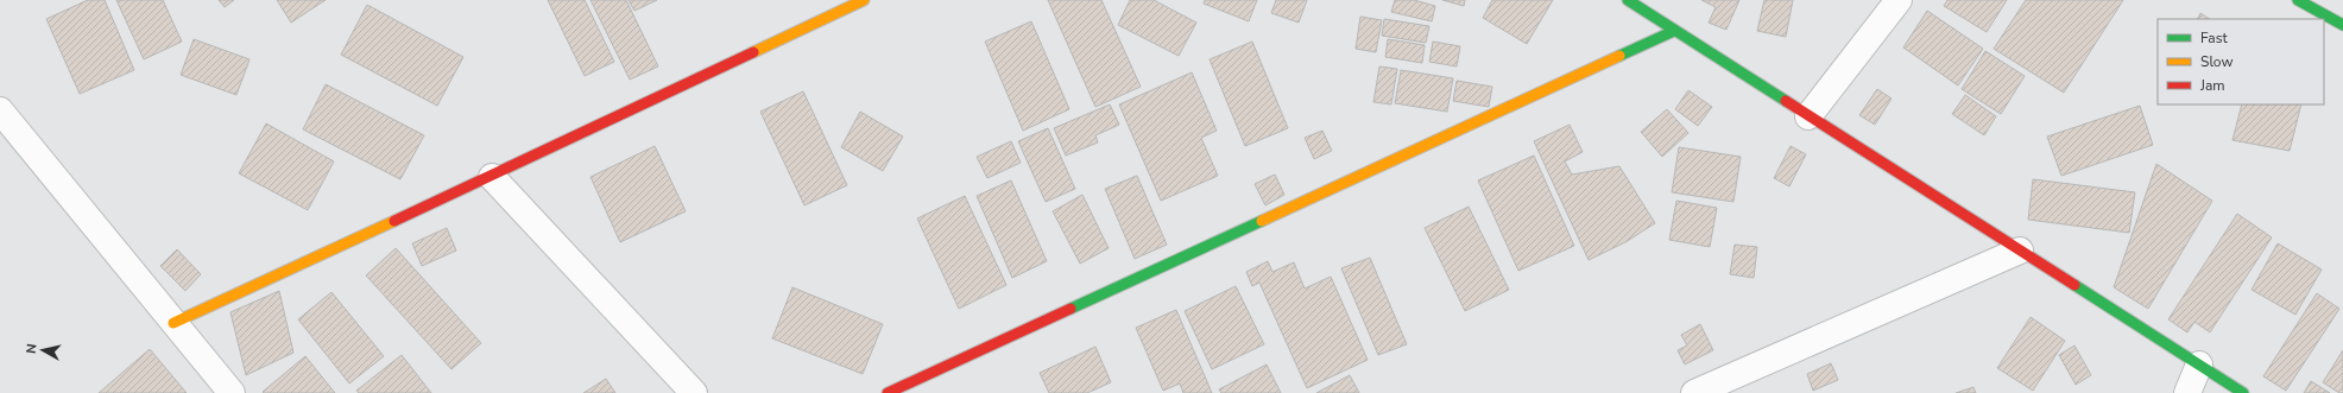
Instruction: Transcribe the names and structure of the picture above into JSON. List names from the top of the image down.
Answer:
{
  "legend": ["Fast", "Slow", "Jam"],
  "north": "left"
}
